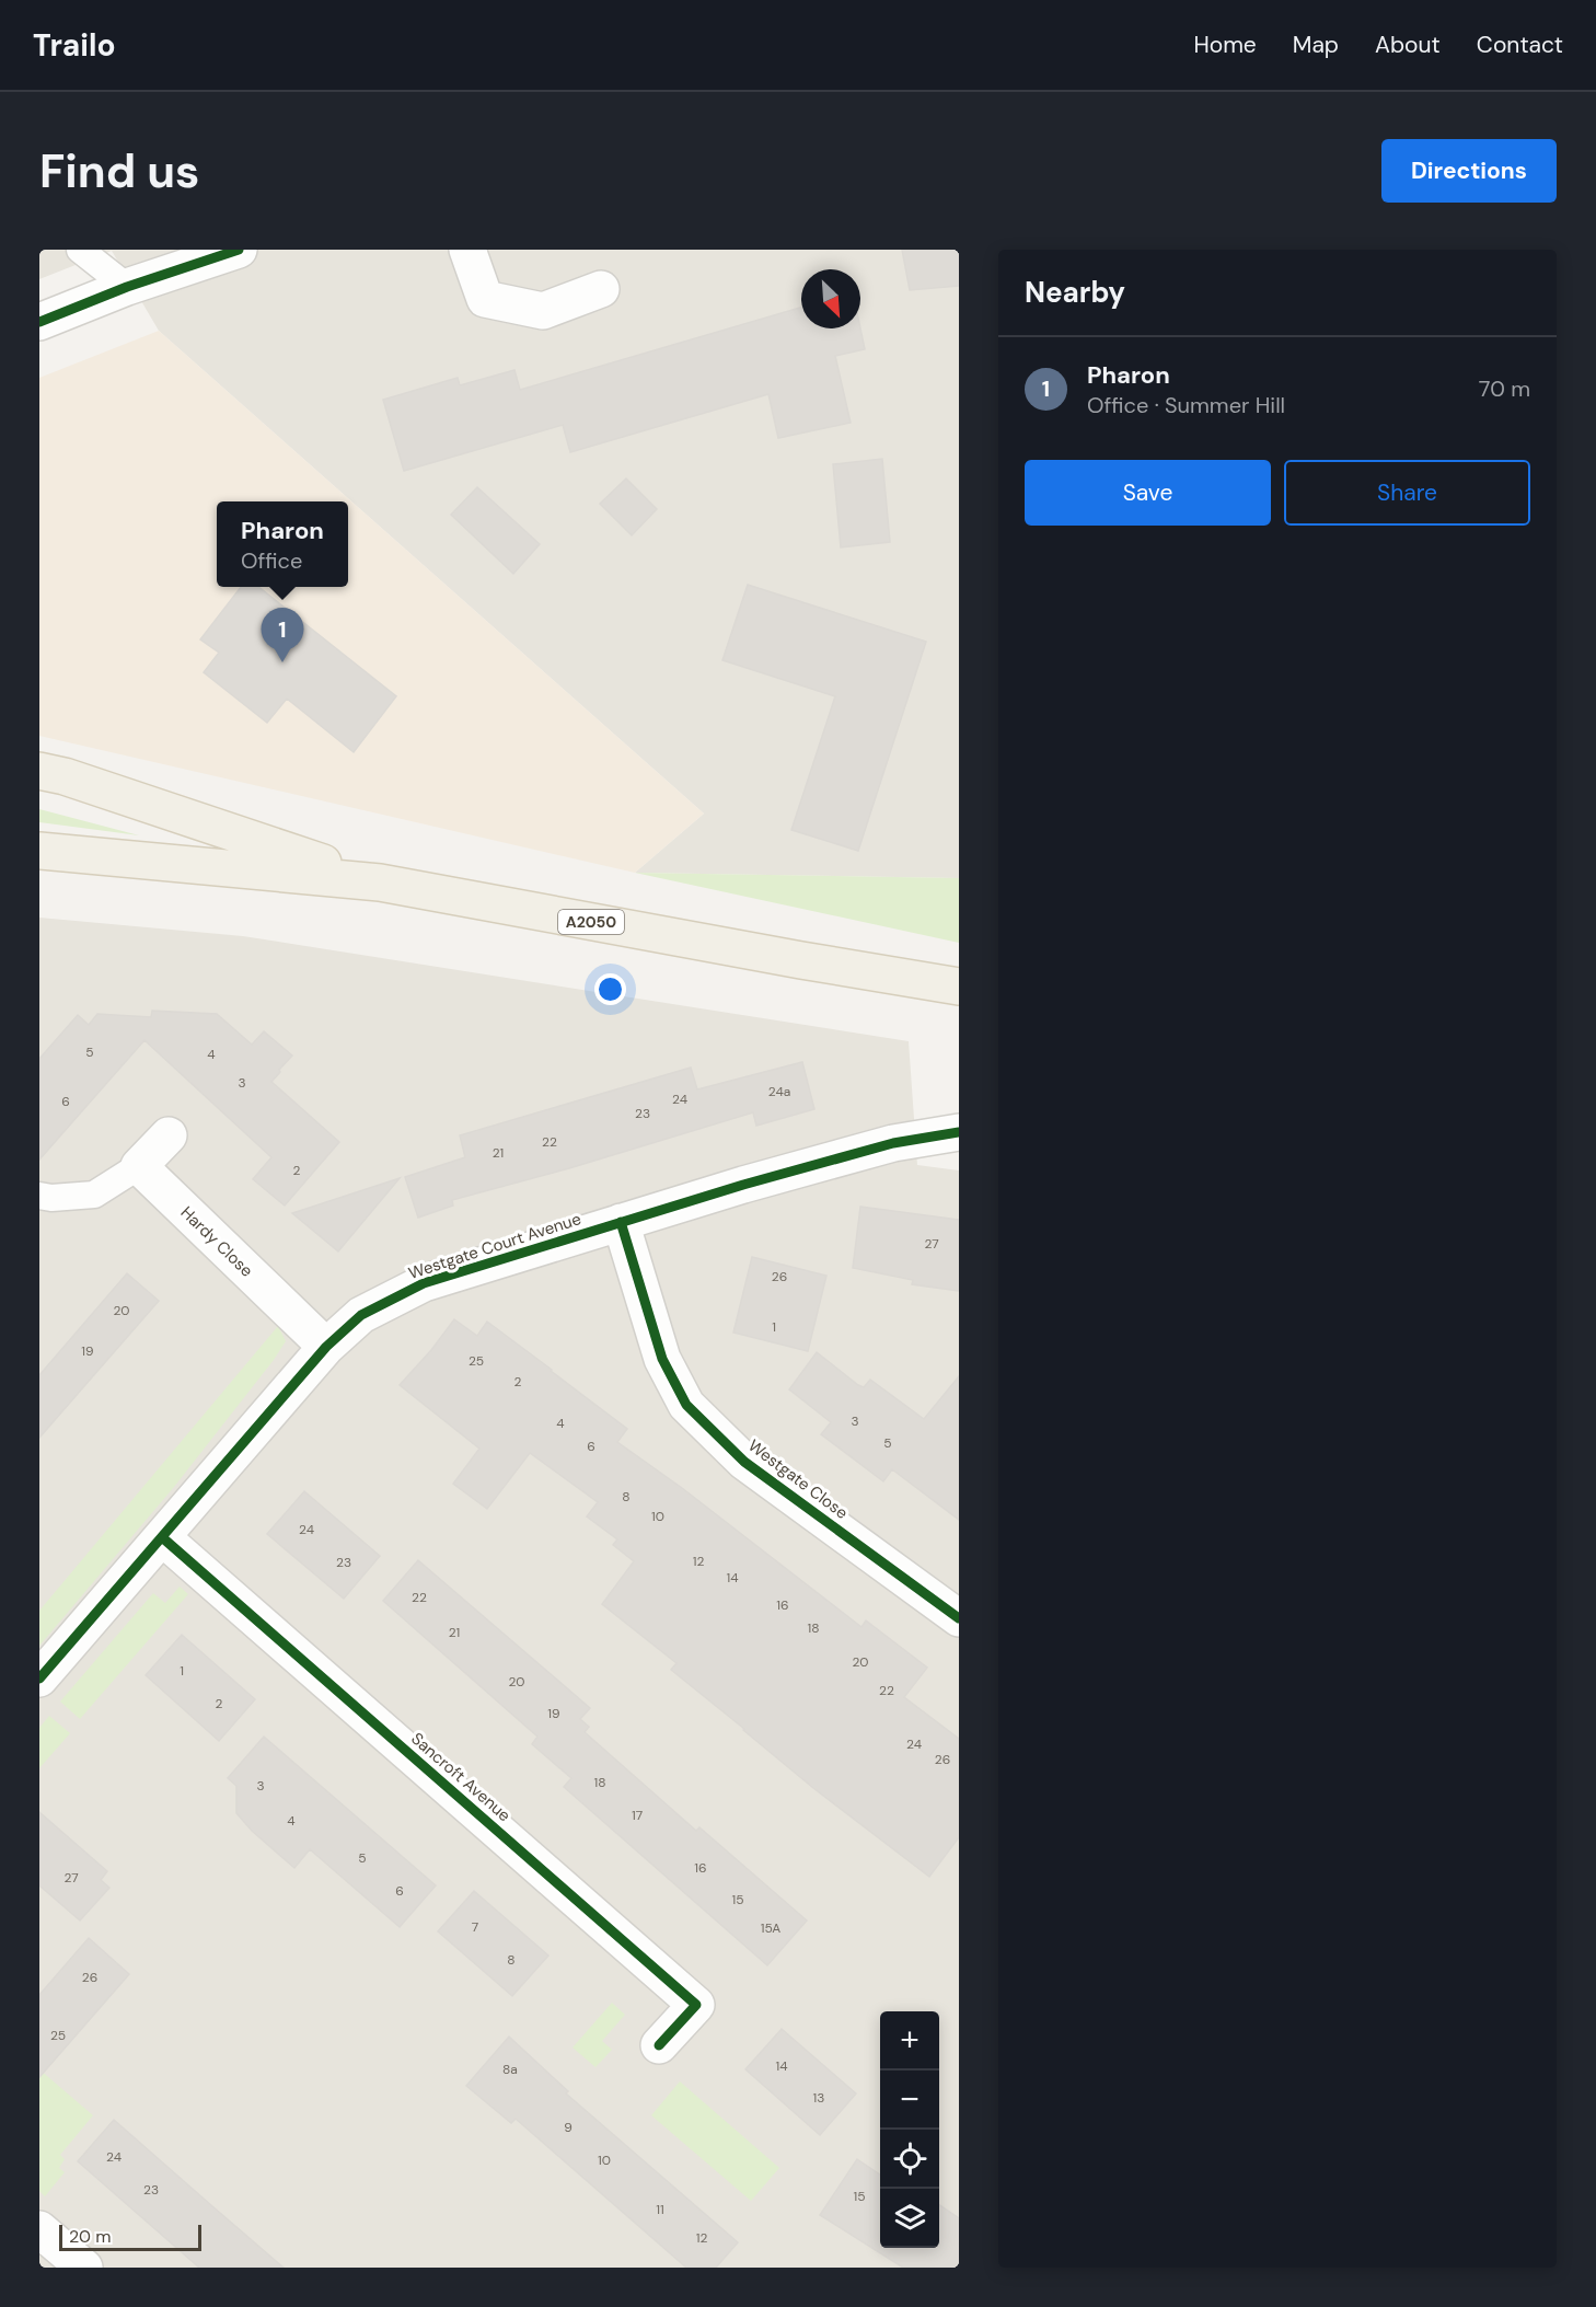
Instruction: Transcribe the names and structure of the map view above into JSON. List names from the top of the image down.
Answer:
{
  "streets": {
    "main road": ["A2050"],
    "street": [
      "Hardy Close",
      "Westgate Court Avenue",
      "Westgate Close",
      "Sancroft Avenue"
    ]
  },
  "crossings": [
    ["Hardy Close", "Westgate Court Avenue"],
    ["Westgate Court Avenue", "Westgate Close"],
    ["Westgate Court Avenue", "Sancroft Avenue"]
  ],
  "house_numbers": [
    "5",
    "4",
    "3",
    "24a",
    "24",
    "6",
    "23",
    "22",
    "21",
    "2",
    "27",
    "26",
    "20",
    "1",
    "19",
    "25",
    "2",
    "3",
    "4",
    "5",
    "6",
    "8",
    "10",
    "24",
    "12",
    "23",
    "14",
    "22",
    "16",
    "18",
    "21",
    "20",
    "1",
    "20",
    "22",
    "2",
    "19",
    "24",
    "26",
    "18",
    "3",
    "17",
    "4",
    "5",
    "16",
    "27",
    "6",
    "15",
    "7",
    "15A",
    "8",
    "26",
    "25",
    "14",
    "8a",
    "13",
    "9",
    "24",
    "10",
    "23",
    "15",
    "11",
    "12"
  ],
  "scale_bar": "20 m",
  "north": "bottom right",
  "page": {
    "header": "Trailo",
    "nav": [
      "Home",
      "Map",
      "About",
      "Contact"
    ],
    "buttons": [
      "Directions",
      ["Save", "Share"]
    ],
    "title": "Find us",
    "heading": "Nearby",
    "list": [
      {
        "mark": "1",
        "name": "Pharon",
        "note": "Office · Summer Hill",
        "value": "70 m"
      }
    ],
    "popup": ["Pharon", "Office"],
    "pins": "1",
    "map_buttons": ["+", "−"],
    "scale": "20 m"
  }
}
